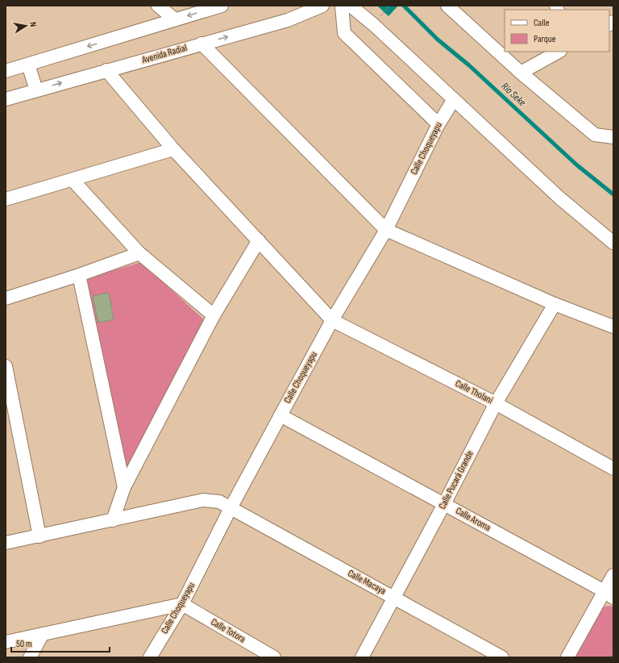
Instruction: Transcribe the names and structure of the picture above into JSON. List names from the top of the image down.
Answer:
{
  "streets": {
    "street": [
      "Avenida Radial",
      "Calle Choqueyapu",
      "Calle Tholani",
      "Calle Pucará Grande",
      "Calle Aroma",
      "Calle Macaya",
      "Calle Totora"
    ]
  },
  "crossings": [
    ["Calle Choqueyapu", "Calle Tholani"],
    ["Calle Choqueyapu", "Calle Aroma"],
    ["Calle Choqueyapu", "Calle Macaya"],
    ["Calle Choqueyapu", "Calle Totora"],
    ["Calle Tholani", "Calle Pucará Grande"],
    ["Calle Pucará Grande", "Calle Aroma"],
    ["Calle Pucará Grande", "Calle Macaya"]
  ],
  "water": ["Río Seke"],
  "legend": ["Calle", "Parque"],
  "scale_bar": "50 m",
  "north": "right"
}
